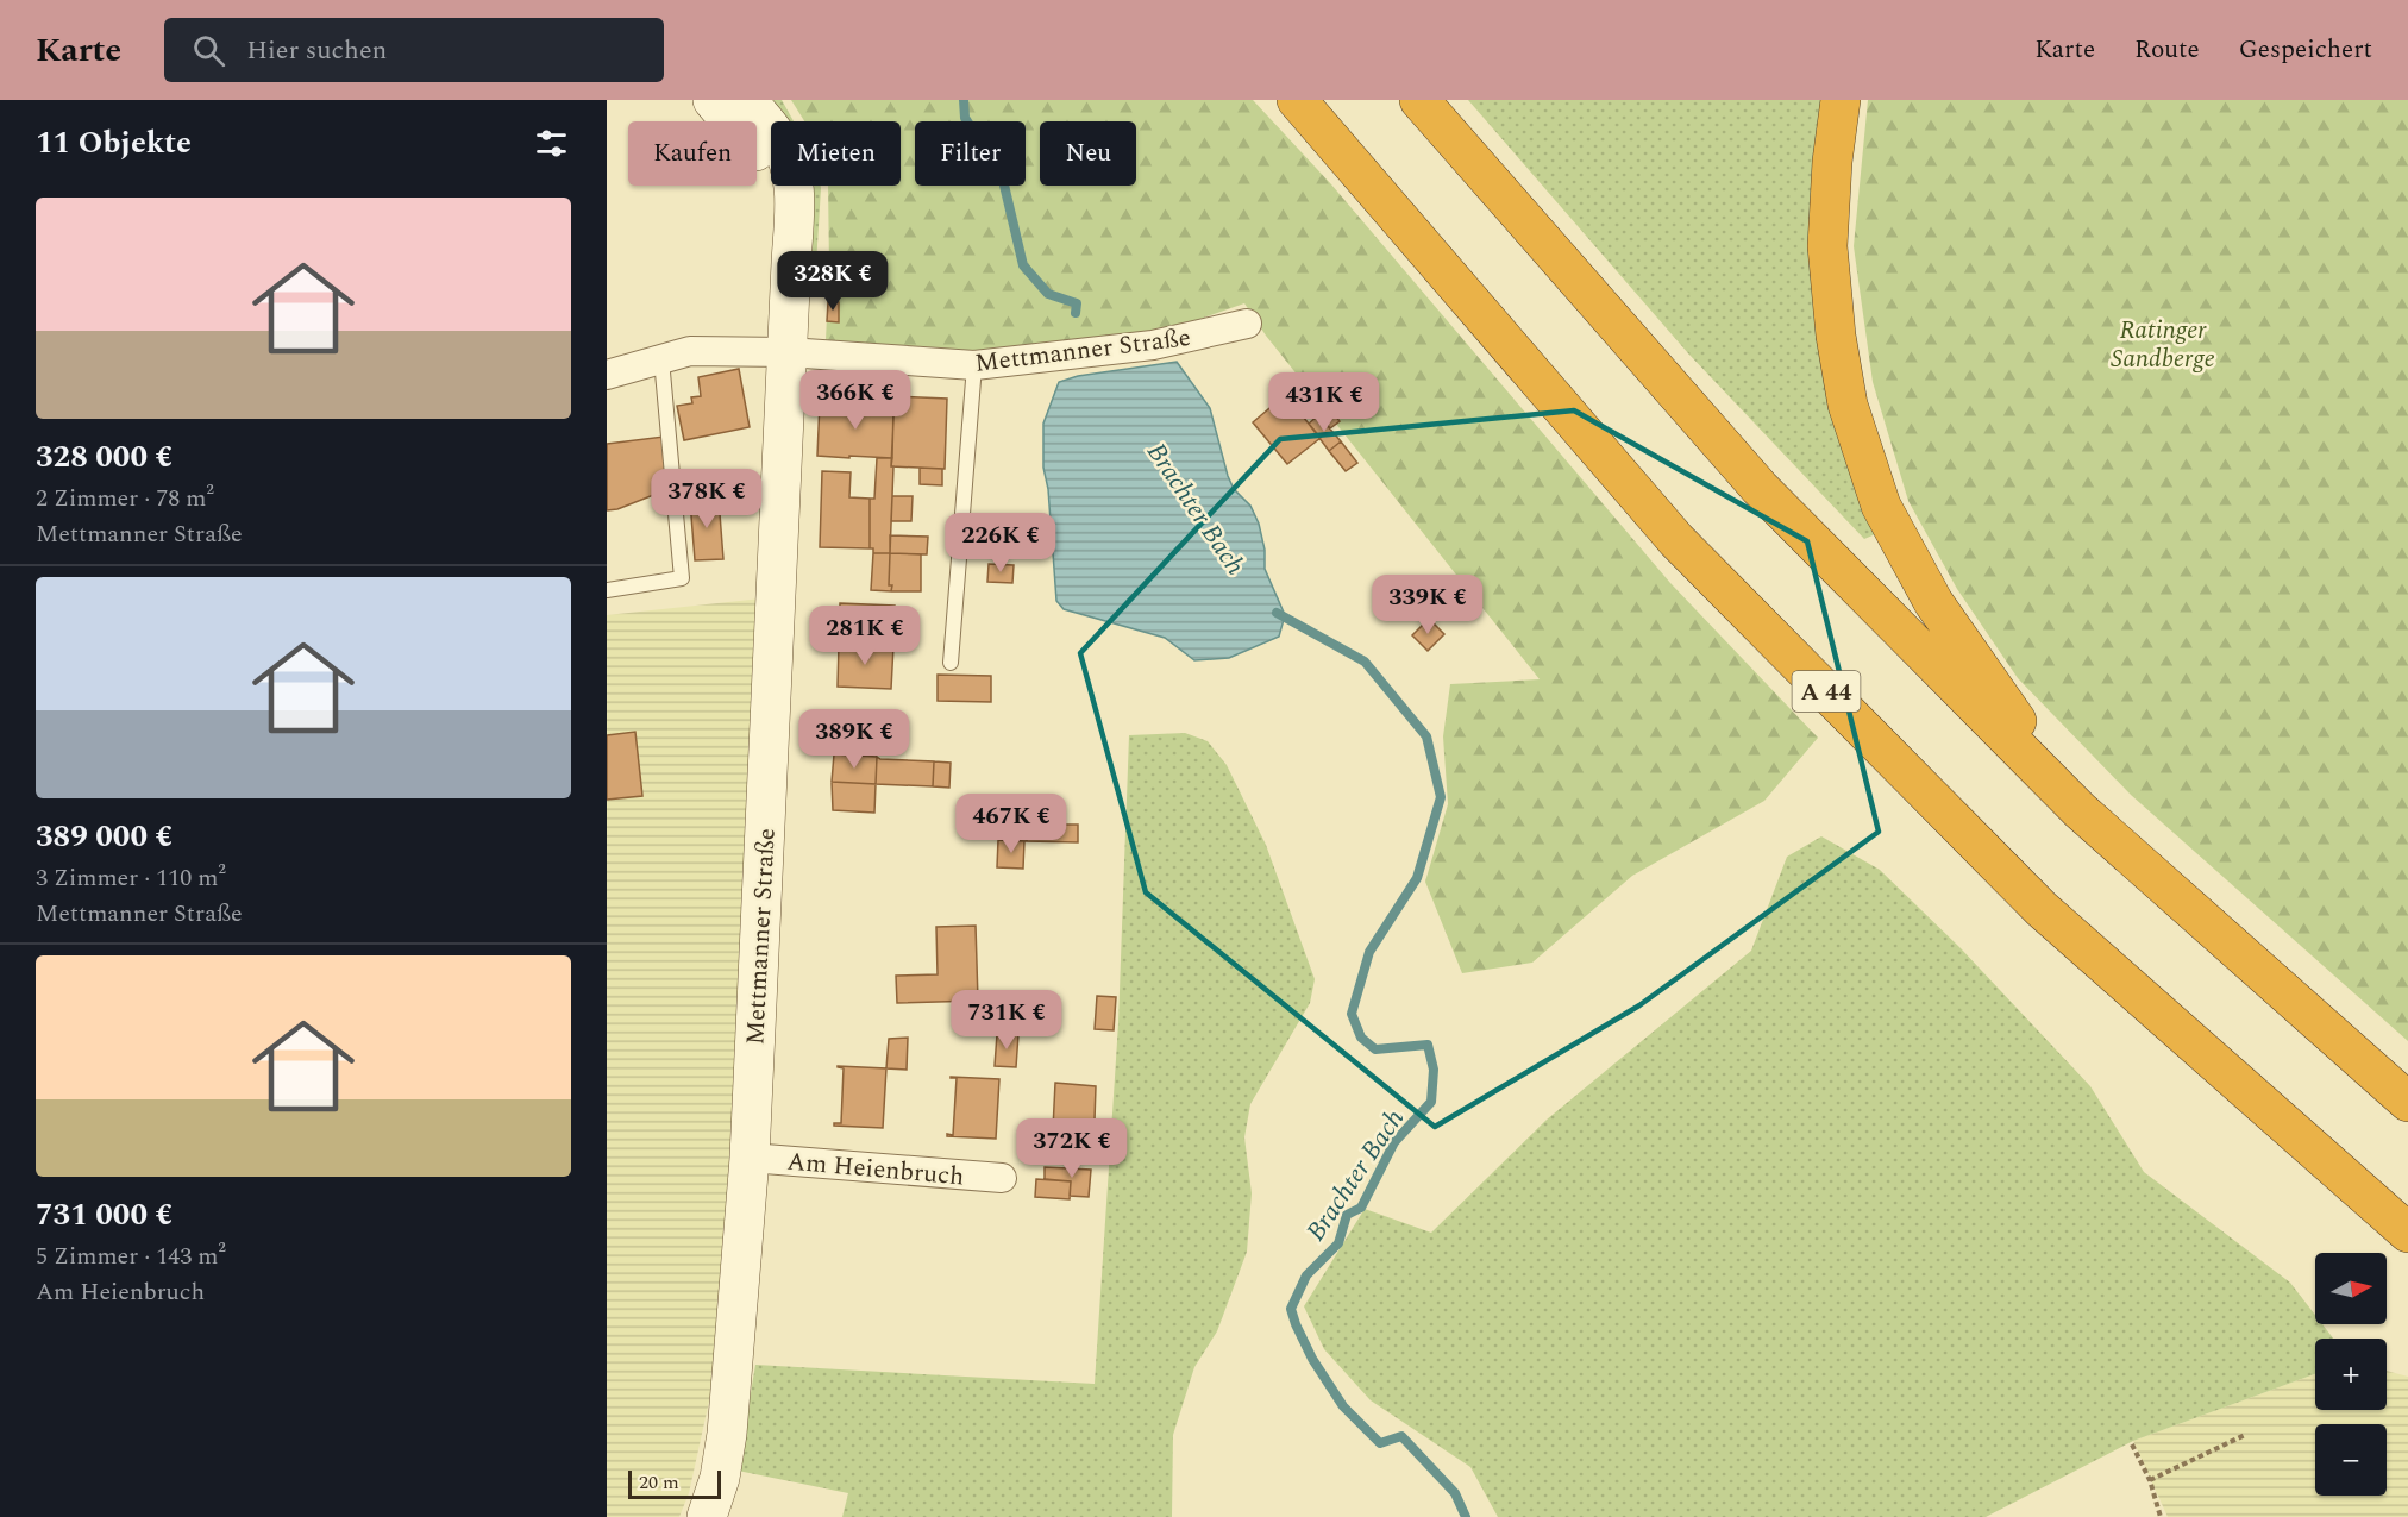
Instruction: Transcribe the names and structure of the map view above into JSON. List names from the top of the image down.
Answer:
{
  "streets": {
    "highway": ["A 44"],
    "main road": ["Mettmanner Straße"],
    "street": ["Am Heienbruch"]
  },
  "crossings": [
    ["Mettmanner Straße", "Am Heienbruch"]
  ],
  "water": ["Brachter Bach"],
  "parks": ["Ratinger Sandberge"],
  "scale_bar": "20 m",
  "north": "right",
  "page": {
    "header": "Karte",
    "search": "Hier suchen",
    "nav": ["Karte", "Route", "Gespeichert"],
    "heading": "11 Objekte",
    "chip": [
      "Kaufen",
      "Mieten",
      "Filter",
      "Neu"
    ],
    "list": [
      {
        "name": "328 000 €",
        "note": "2 Zimmer · 78 m² · Mettmanner Straße"
      },
      {
        "name": "389 000 €",
        "note": "3 Zimmer · 110 m² · Mettmanner Straße"
      },
      {
        "name": "731 000 €",
        "note": "5 Zimmer · 143 m² · Am Heienbruch"
      }
    ],
    "price": [
      "328K €",
      "366K €",
      "431K €",
      "378K €",
      "226K €",
      "339K €",
      "281K €",
      "389K €",
      "467K €",
      "731K €",
      "372K €"
    ],
    "map_buttons": ["+", "−"],
    "scale": "20 m"
  }
}
